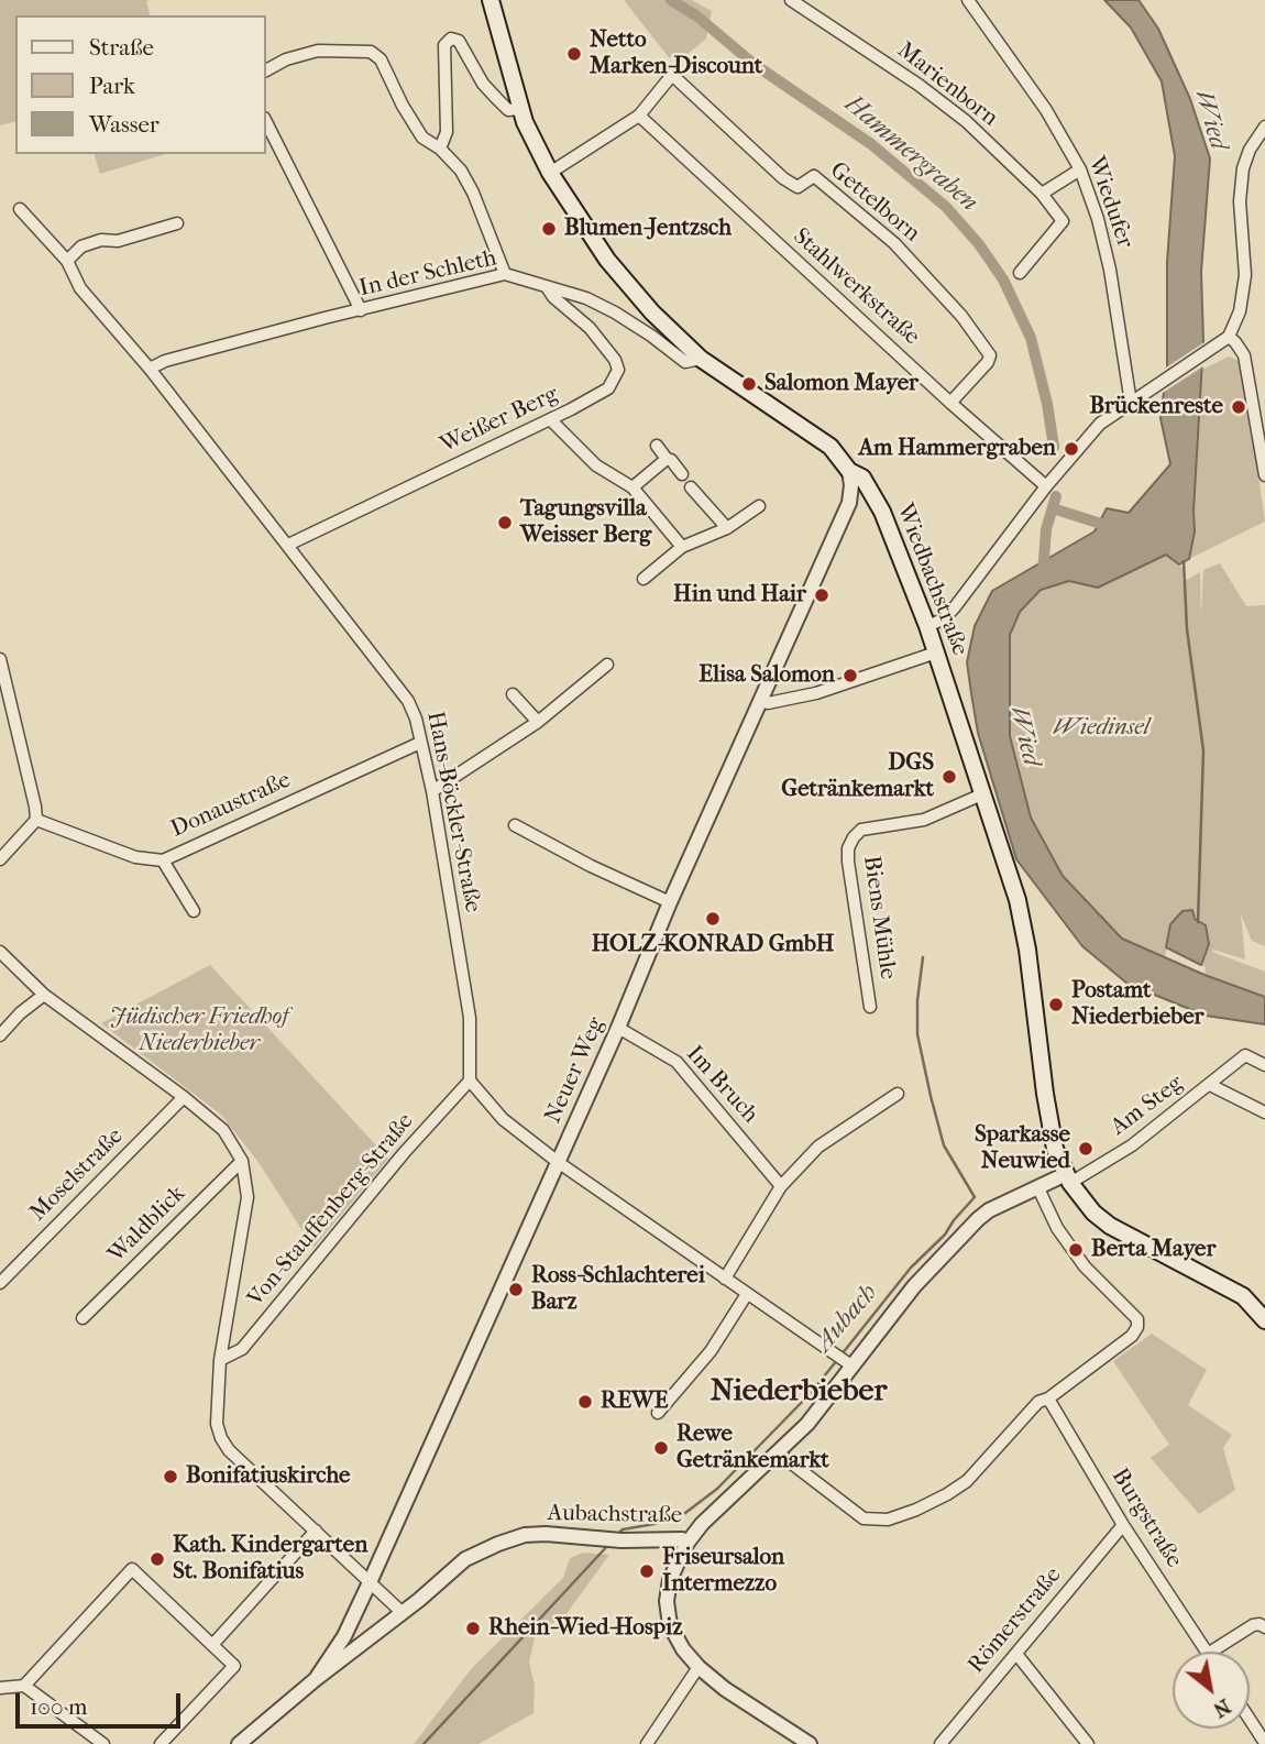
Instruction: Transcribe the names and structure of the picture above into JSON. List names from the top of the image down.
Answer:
{
  "streets": {
    "main road": ["Wiedbachstraße"],
    "street": [
      "Marienborn",
      "Gettelborn",
      "Wiedufer",
      "In der Schleth",
      "Stahlwerkstraße",
      "Weißer Berg",
      "Donaustraße",
      "Hans-Böckler-Straße",
      "Biens Mühle",
      "Neuer Weg",
      "Im Bruch",
      "Am Steg",
      "Moselstraße",
      "Von-Stauffenberg-Straße",
      "Waldblick",
      "Aubachstraße",
      "Burgstraße",
      "Römerstraße"
    ]
  },
  "crossings": [
    ["Gettelborn", "Stahlwerkstraße"],
    ["In der Schleth", "Weißer Berg"],
    ["In der Schleth", "Wiedbachstraße"],
    ["In der Schleth", "Hans-Böckler-Straße"],
    ["Weißer Berg", "Hans-Böckler-Straße"],
    ["Wiedbachstraße", "Biens Mühle"],
    ["Wiedbachstraße", "Neuer Weg"],
    ["Wiedbachstraße", "Am Steg"],
    ["Wiedbachstraße", "Aubachstraße"],
    ["Donaustraße", "Hans-Böckler-Straße"],
    ["Hans-Böckler-Straße", "Von-Stauffenberg-Straße"],
    ["Neuer Weg", "Im Bruch"],
    ["Neuer Weg", "Aubachstraße"],
    ["Am Steg", "Aubachstraße"],
    ["Burgstraße", "Römerstraße"]
  ],
  "districts": ["Niederbieber"],
  "water": ["Wied", "Hammergraben", "Aubach"],
  "parks": ["Wiedinsel", "Jüdischer Friedhof Niederbieber"],
  "places": [
    "Netto Marken-Discount",
    "Blumen-Jentzsch",
    "Salomon Mayer",
    "Brückenreste",
    "Am Hammergraben",
    "Tagungsvilla Weisser Berg",
    "Hin und Hair",
    "Elisa Salomon",
    "DGS Getränkemarkt",
    "HOLZ-KONRAD GmbH",
    "Postamt Niederbieber",
    "Sparkasse Neuwied",
    "Berta Mayer",
    "Ross-Schlachterei Barz",
    "REWE",
    "Rewe Getränkemarkt",
    "Bonifatiuskirche",
    "Kath. Kindergarten St. Bonifatius",
    "Friseursalon Intermezzo",
    "Rhein-Wied-Hospiz"
  ],
  "legend": ["Straße", "Park", "Wasser"],
  "scale_bar": "100 m",
  "north": "bottom right"
}
